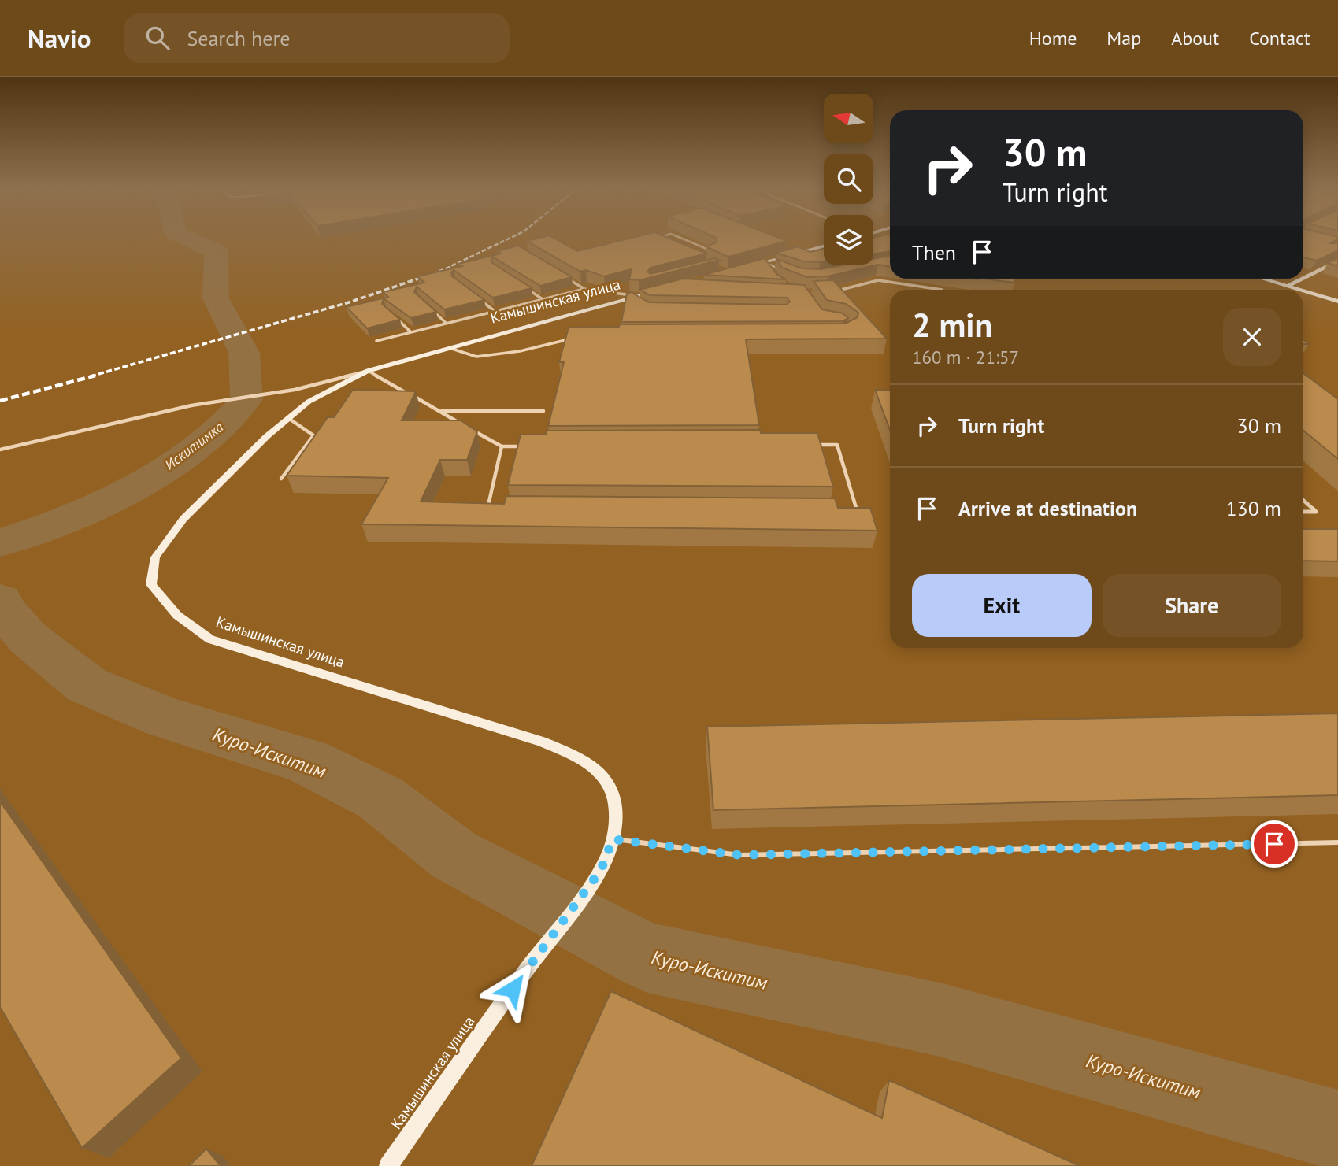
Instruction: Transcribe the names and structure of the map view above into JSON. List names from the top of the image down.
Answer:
{
  "streets": {
    "street": ["Камышинская улица"]
  },
  "water": ["Искитимка", "Куро-Искитим"],
  "north": "left",
  "page": {
    "header": "Navio",
    "search": "Search here",
    "nav": [
      "Home",
      "Map",
      "About",
      "Contact"
    ],
    "turn": ["30 m", "Turn right"],
    "then": "Then",
    "heading": ["2 min", "160 m · 21:57"],
    "list": [
      {
        "name": "Turn right",
        "value": "30 m"
      },
      {
        "name": "Arrive at destination",
        "value": "130 m"
      }
    ],
    "buttons": ["Exit", "Share"]
  }
}
